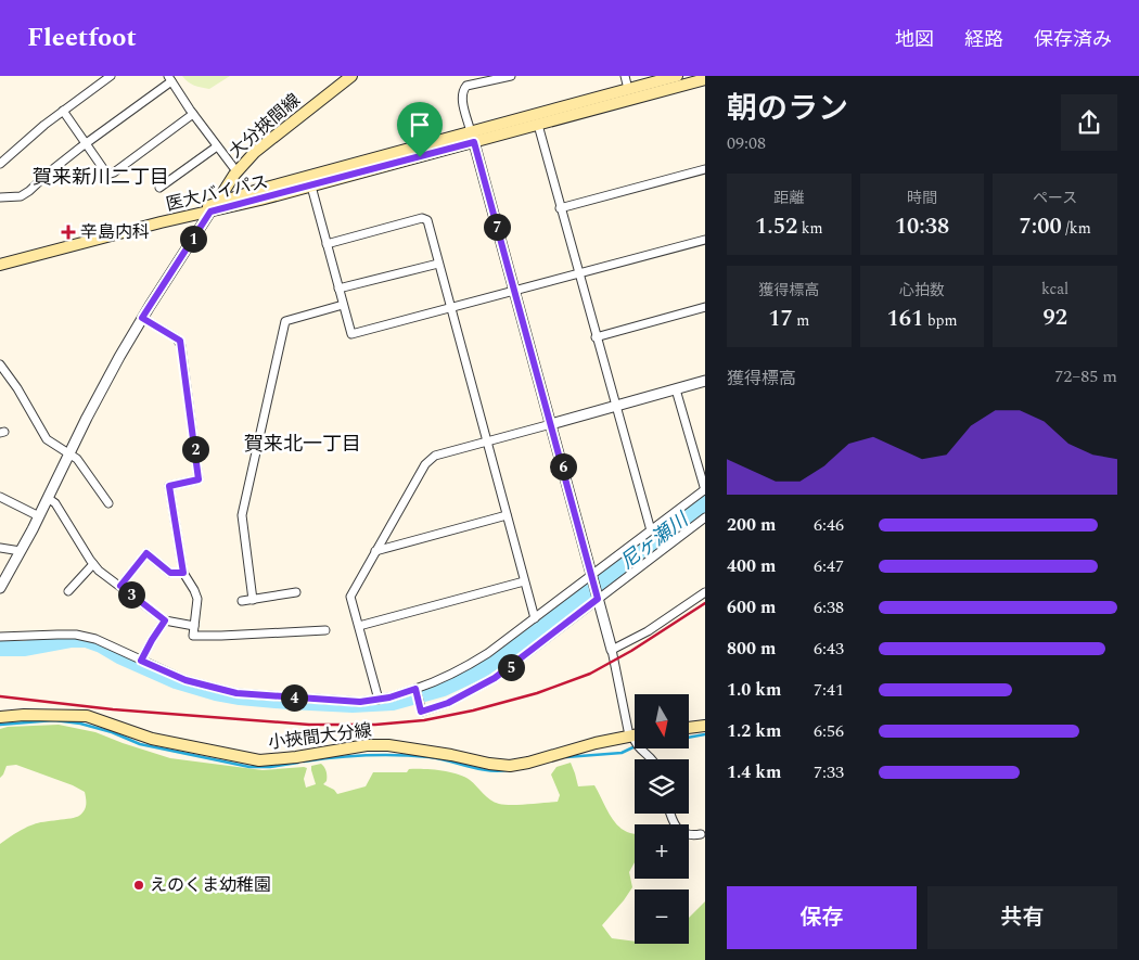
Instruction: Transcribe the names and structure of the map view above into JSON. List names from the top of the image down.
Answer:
{
  "streets": {
    "main road": ["大分挾間線", "医大バイパス", "小挾間大分線"]
  },
  "crossings": [
    ["大分挾間線", "医大バイパス"]
  ],
  "districts": ["賀来新川二丁目", "賀来北一丁目"],
  "water": ["尼ヶ瀬川"],
  "places": {
    "health": ["辛島内科"],
    "other": ["えのくま幼稚園"]
  },
  "north": "bottom",
  "page": {
    "header": "Fleetfoot",
    "nav": ["地図", "経路", "保存済み"],
    "heading": ["朝のラン", "09:08"],
    "stats": [
      ["距離", "1.52 km"],
      ["時間", "10:38"],
      ["ペース", "7:00 /km"],
      ["獲得標高", "17 m"],
      ["心拍数", "161 bpm"],
      ["kcal", "92"]
    ],
    "pins": [
      "7",
      "1",
      "2",
      "6",
      "3",
      "5",
      "4"
    ],
    "chart": ["獲得標高", "72–85 m"],
    "list": [
      {
        "name": "200 m",
        "note": "6:46"
      },
      {
        "name": "400 m",
        "note": "6:47"
      },
      {
        "name": "600 m",
        "note": "6:38"
      },
      {
        "name": "800 m",
        "note": "6:43"
      },
      {
        "name": "1.0 km",
        "note": "7:41"
      },
      {
        "name": "1.2 km",
        "note": "6:56"
      },
      {
        "name": "1.4 km",
        "note": "7:33"
      }
    ],
    "map_buttons": ["+", "−"],
    "buttons": ["保存", "共有"]
  }
}
